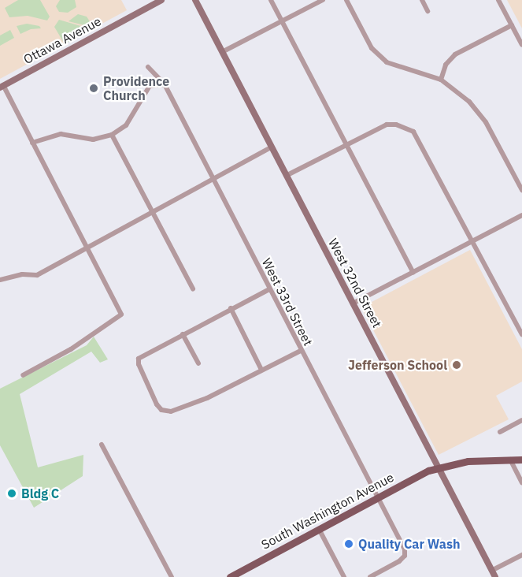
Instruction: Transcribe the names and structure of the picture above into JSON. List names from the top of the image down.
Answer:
{
  "streets": {
    "main road": ["South Washington Avenue"],
    "street": ["Ottawa Avenue", "West 32nd Street", "West 33rd Street"]
  },
  "crossings": [
    ["West 32nd Street", "South Washington Avenue"],
    ["West 33rd Street", "South Washington Avenue"]
  ],
  "places": [
    "Providence Church",
    "Jefferson School",
    "Bldg C",
    "Quality Car Wash"
  ]
}
